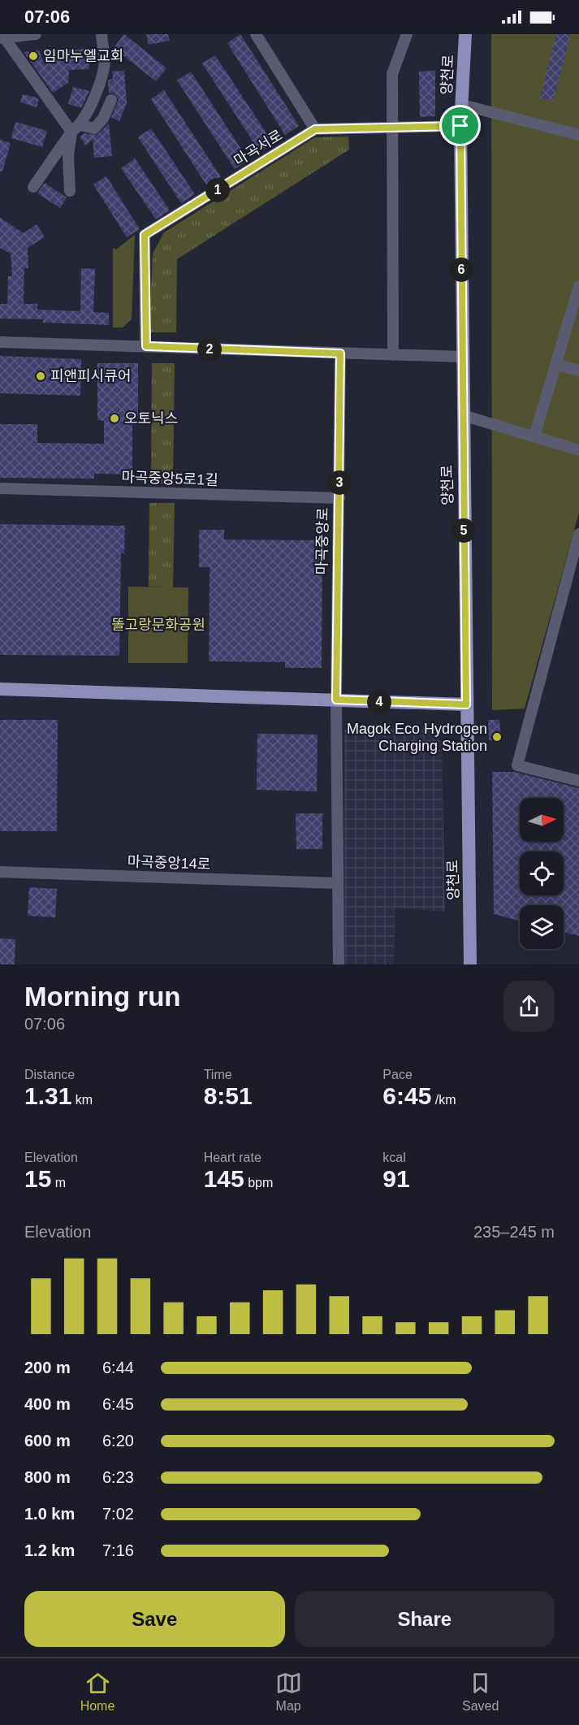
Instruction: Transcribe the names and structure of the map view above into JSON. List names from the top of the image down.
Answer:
{
  "streets": {
    "main road": ["양천로"],
    "street": [
      "마곡서로",
      "마곡중앙5로1길",
      "마곡중앙로",
      "마곡중앙14로"
    ]
  },
  "crossings": [
    ["마곡중앙5로1길", "마곡중앙로"]
  ],
  "parks": ["똘고랑문화공원"],
  "places": [
    "임마누엘교회",
    "피앤피시큐어",
    "오토닉스",
    "Magok Eco Hydrogen Charging Station"
  ],
  "north": "right",
  "page": {
    "status": "07:06",
    "pins": [
      "1",
      "6",
      "2",
      "3",
      "5",
      "4"
    ],
    "heading": ["Morning run", "07:06"],
    "stats": [
      ["Distance", "1.31 km"],
      ["Time", "8:51"],
      ["Pace", "6:45 /km"],
      ["Elevation", "15 m"],
      ["Heart rate", "145 bpm"],
      ["kcal", "91"]
    ],
    "chart": ["Elevation", "235–245 m"],
    "list": [
      {
        "name": "200 m",
        "note": "6:44"
      },
      {
        "name": "400 m",
        "note": "6:45"
      },
      {
        "name": "600 m",
        "note": "6:20"
      },
      {
        "name": "800 m",
        "note": "6:23"
      },
      {
        "name": "1.0 km",
        "note": "7:02"
      },
      {
        "name": "1.2 km",
        "note": "7:16"
      }
    ],
    "buttons": ["Save", "Share"],
    "tabs": ["Home", "Map", "Saved"]
  }
}
